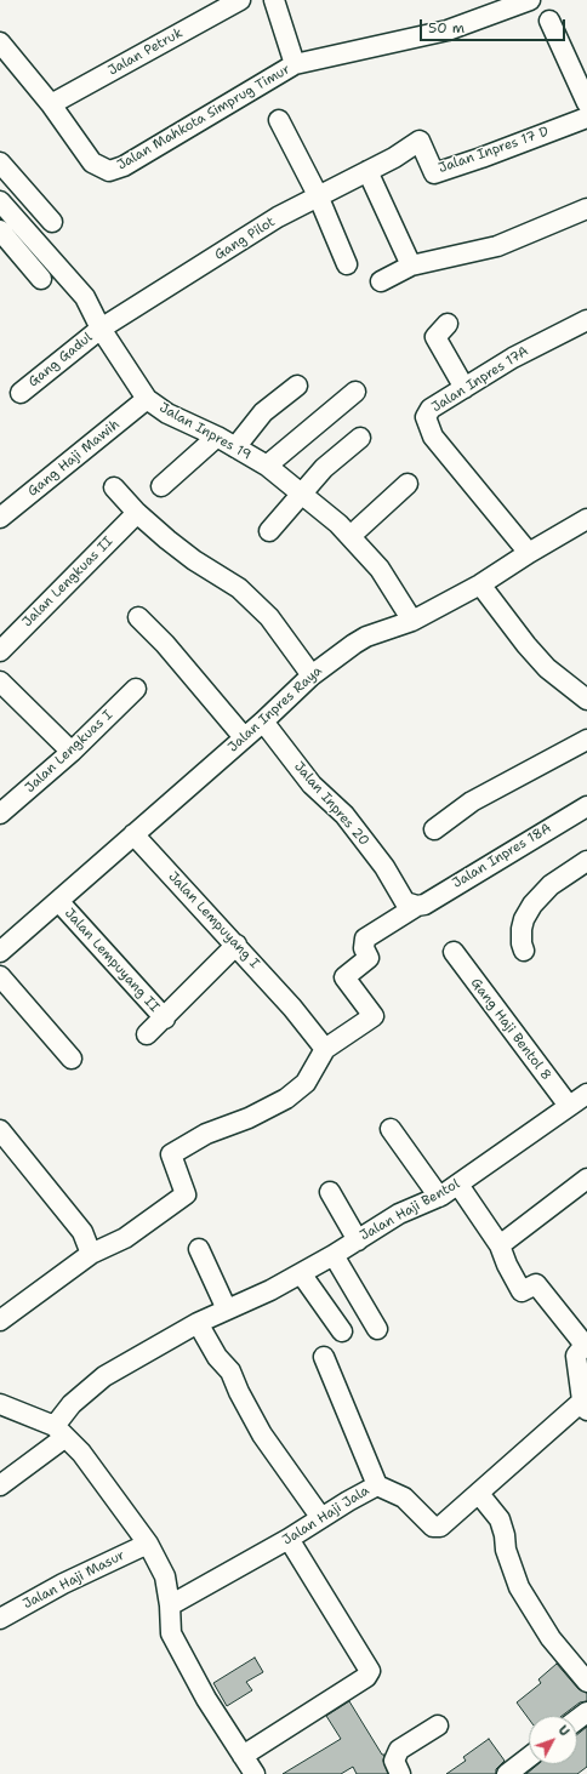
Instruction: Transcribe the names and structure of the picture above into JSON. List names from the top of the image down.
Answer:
{
  "streets": {
    "street": [
      "Jalan Petruk",
      "Jalan Mahkota Simprug Timur",
      "Jalan Inpres 17 D",
      "Gang Pilot",
      "Gang Gadul",
      "Jalan Inpres 17A",
      "Jalan Inpres 19",
      "Gang Haji Mawih",
      "Jalan Lengkuas II",
      "Jalan Inpres Raya",
      "Jalan Lengkuas I",
      "Jalan Inpres 20",
      "Jalan Inpres 18A",
      "Jalan Lempuyang I",
      "Jalan Lempuyang II",
      "Gang Haji Bentol 8",
      "Jalan Haji Bentol",
      "Jalan Haji Jala",
      "Jalan Haji Masur"
    ]
  },
  "crossings": [
    ["Jalan Petruk", "Jalan Mahkota Simprug Timur"],
    ["Jalan Inpres 17 D", "Gang Pilot"],
    ["Gang Pilot", "Gang Gadul"],
    ["Gang Pilot", "Jalan Inpres 19"],
    ["Gang Gadul", "Jalan Inpres 19"],
    ["Jalan Inpres 17A", "Jalan Inpres Raya"],
    ["Jalan Inpres 19", "Gang Haji Mawih"],
    ["Jalan Inpres 19", "Jalan Inpres Raya"],
    ["Jalan Inpres Raya", "Jalan Inpres 20"],
    ["Jalan Inpres Raya", "Jalan Lempuyang I"],
    ["Jalan Inpres Raya", "Jalan Lempuyang II"],
    ["Jalan Inpres 20", "Jalan Inpres 18A"],
    ["Jalan Inpres 18A", "Jalan Lempuyang I"],
    ["Gang Haji Bentol 8", "Jalan Haji Bentol"]
  ],
  "scale_bar": "50 m",
  "north": "top right"
}
